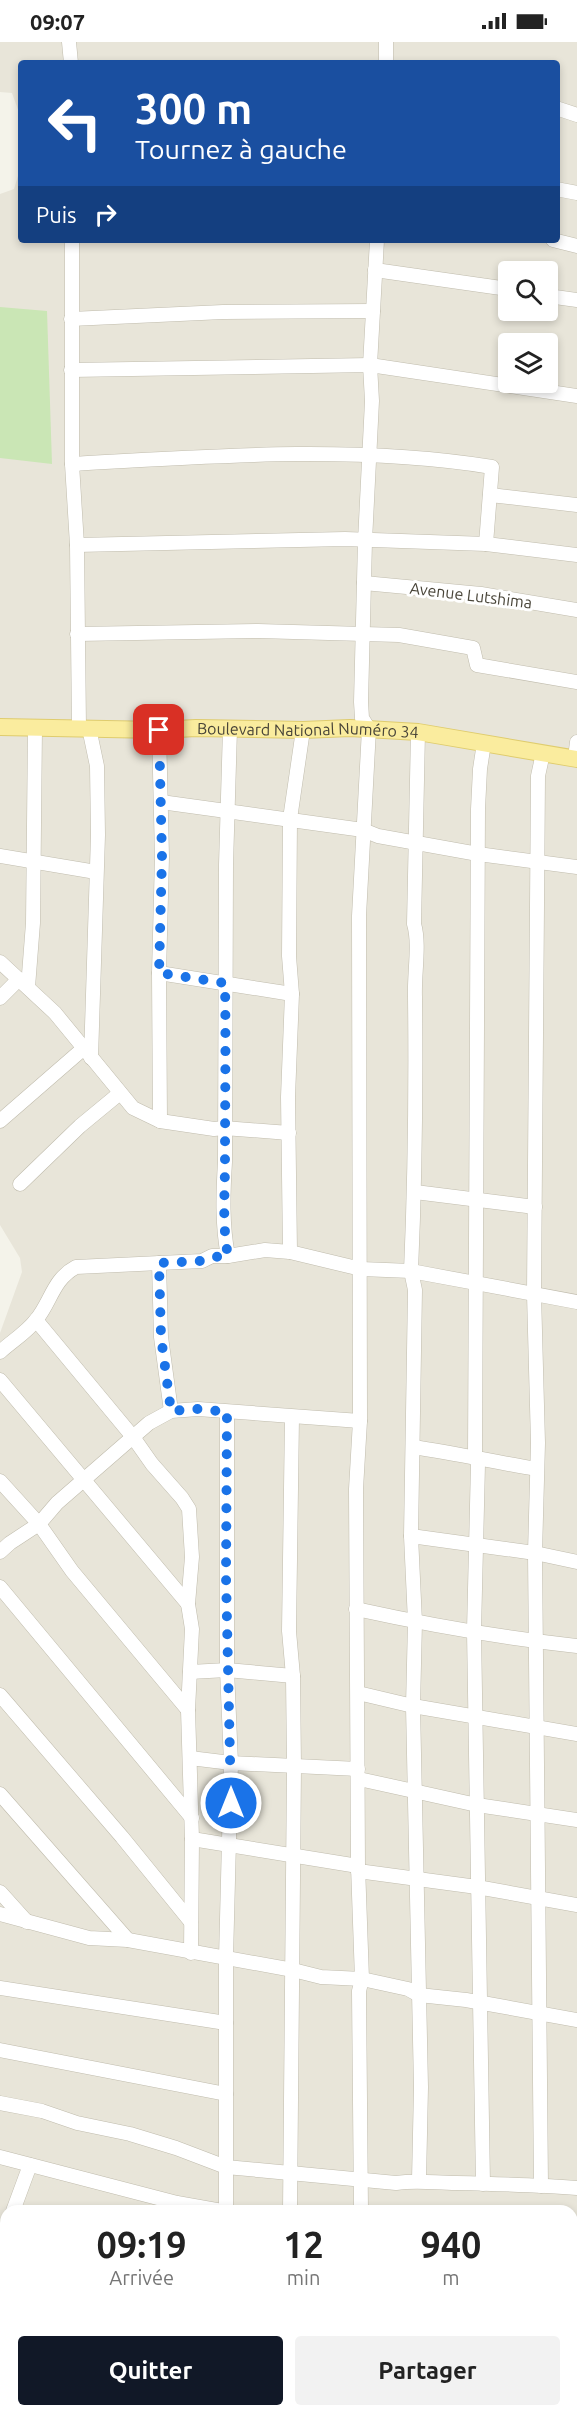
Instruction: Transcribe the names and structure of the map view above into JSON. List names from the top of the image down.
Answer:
{
  "streets": {
    "main road": ["Boulevard National Numéro 34"],
    "street": ["Avenue Lutshima"]
  },
  "page": {
    "status": "09:07",
    "turn": ["300 m", "Tournez à gauche"],
    "then": "Puis",
    "eta": [
      "09:19",
      "Arrivée",
      "12",
      "min",
      "940",
      "m"
    ],
    "buttons": ["Quitter", "Partager"]
  }
}
